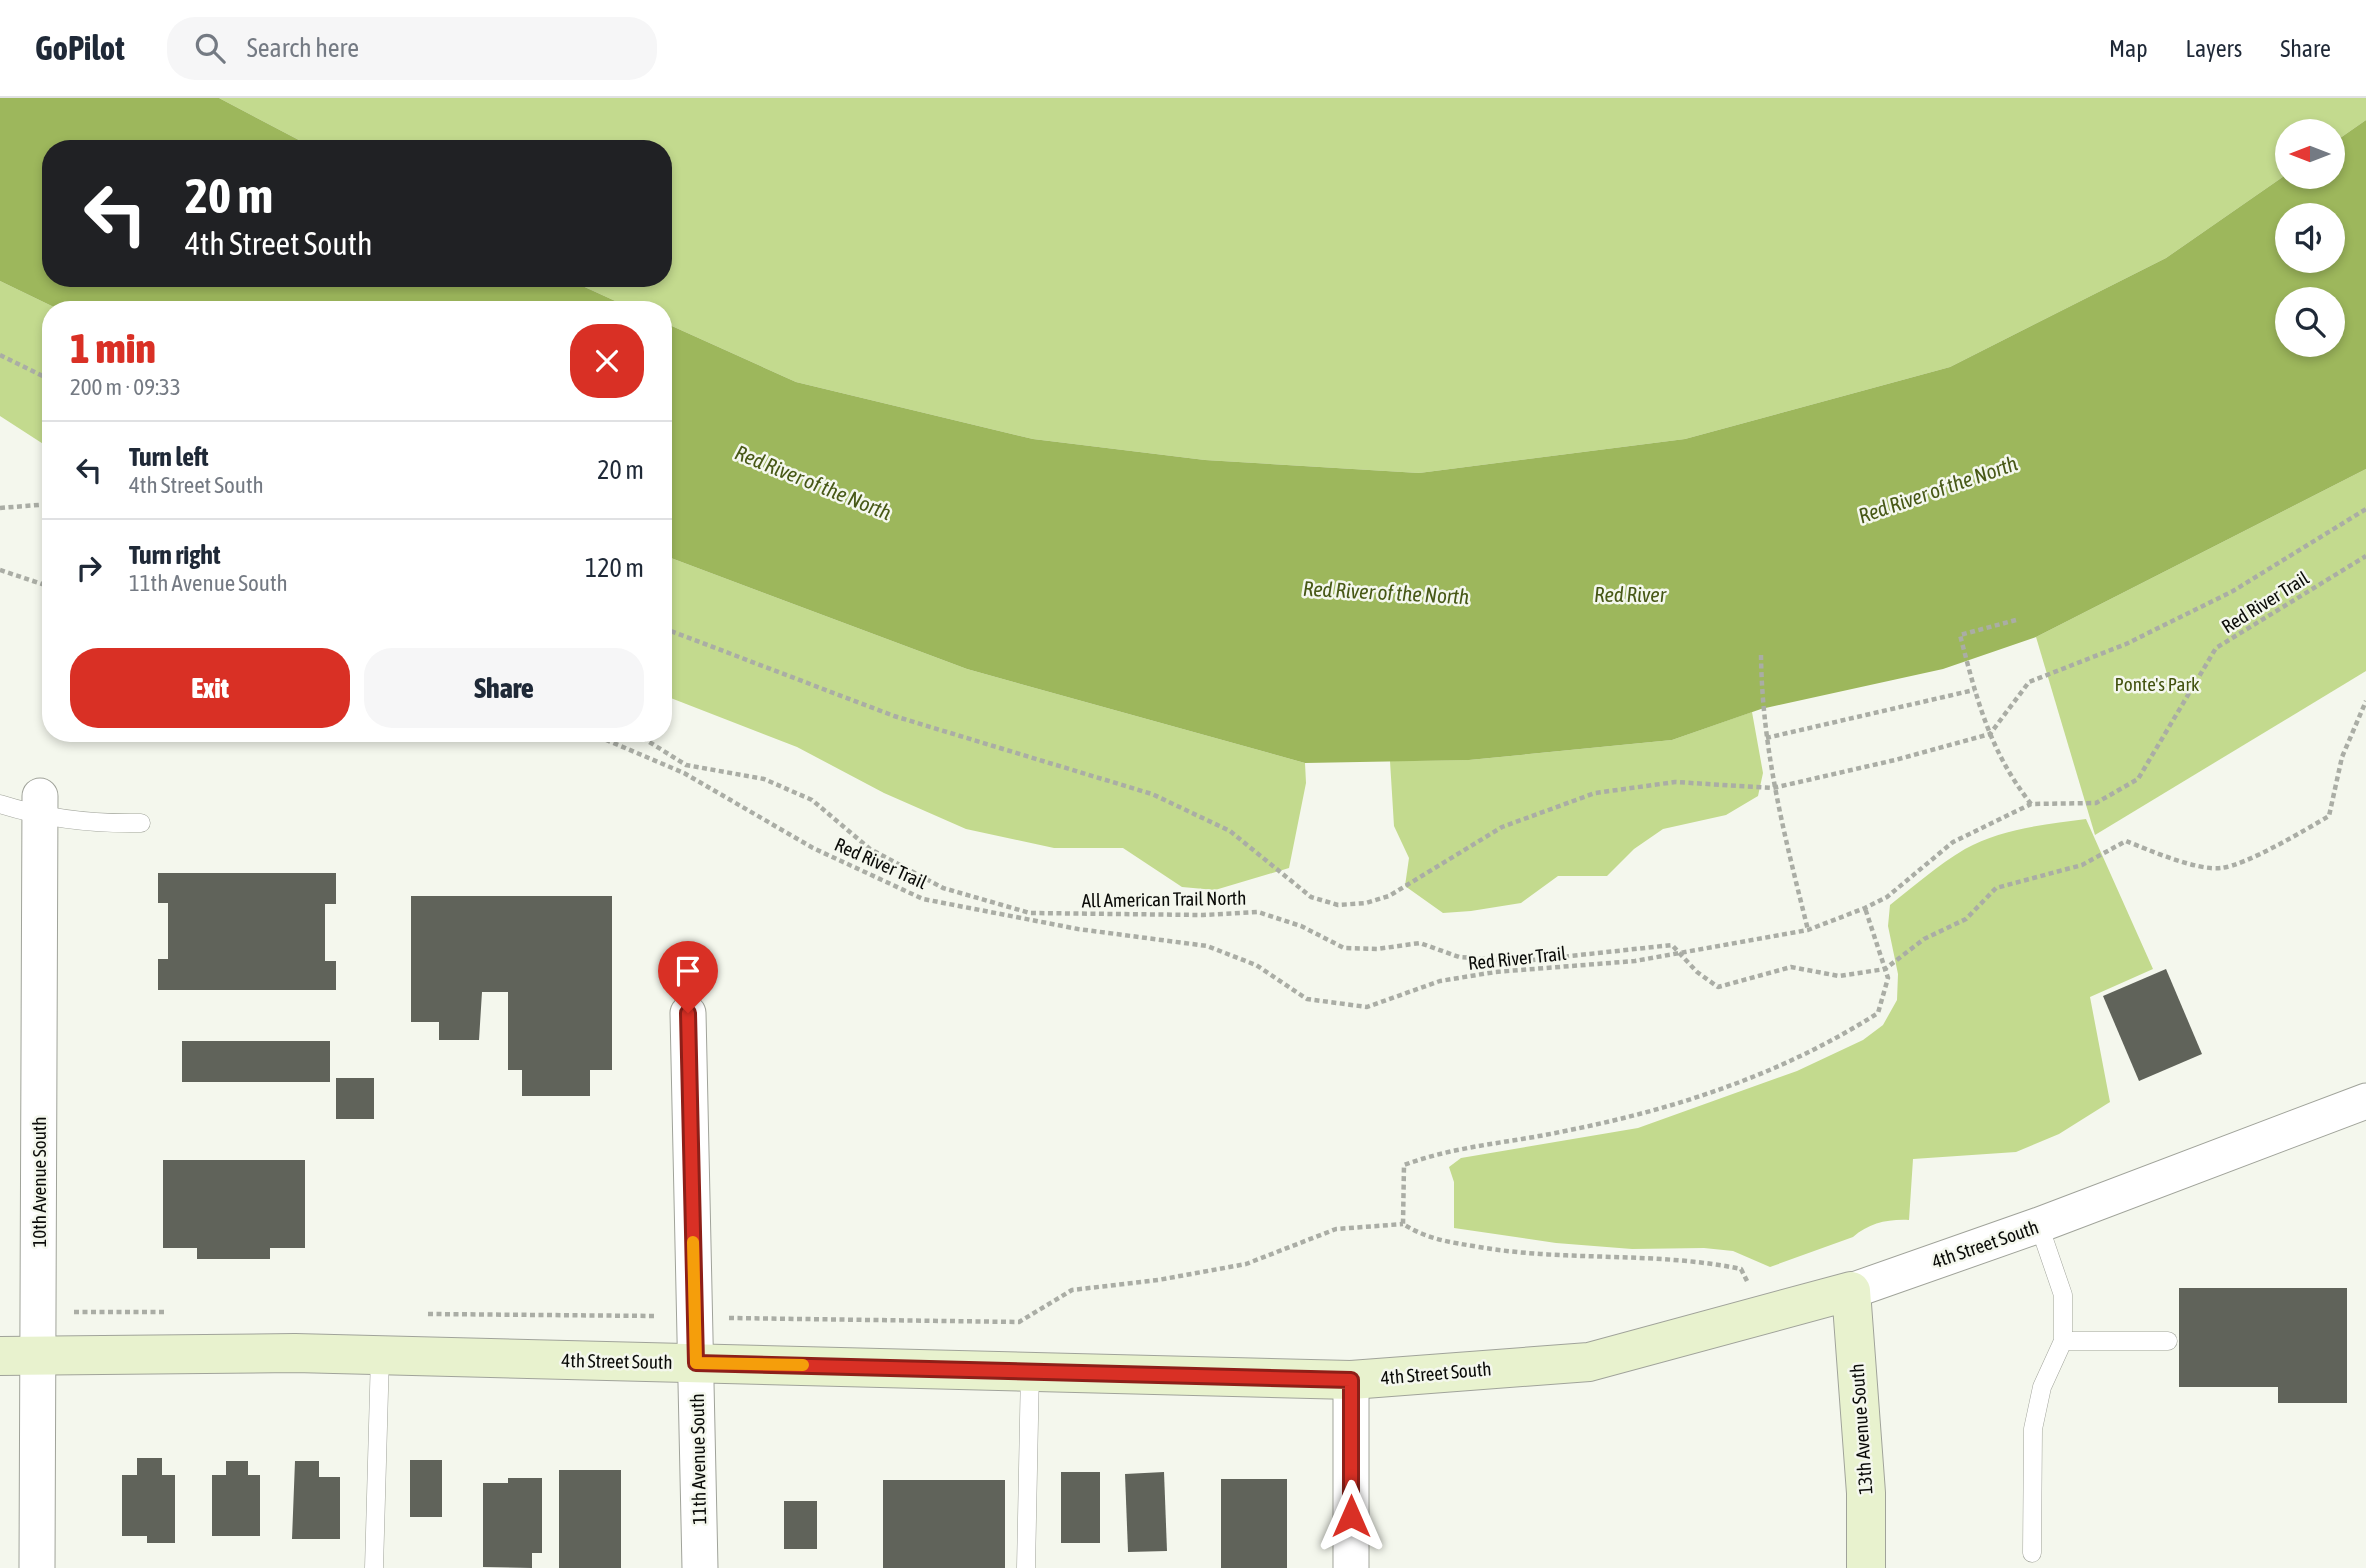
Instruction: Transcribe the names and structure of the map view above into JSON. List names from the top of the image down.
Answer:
{
  "streets": {
    "street": [
      "10th Avenue South",
      "4th Street South",
      "13th Avenue South",
      "11th Avenue South"
    ],
    "path": ["Red River Trail", "All American Trail North"]
  },
  "crossings": [
    ["Red River Trail", "All American Trail North"],
    ["10th Avenue South", "4th Street South"],
    ["4th Street South", "13th Avenue South"],
    ["4th Street South", "11th Avenue South"]
  ],
  "water": ["Red River of the North", "Red River"],
  "parks": ["Ponte's Park"],
  "north": "left",
  "page": {
    "header": "GoPilot",
    "search": "Search here",
    "nav": ["Map", "Layers", "Share"],
    "turn": ["20 m", "4th Street South"],
    "heading": ["1 min", "200 m · 09:33"],
    "list": [
      {
        "name": "Turn left",
        "note": "4th Street South",
        "value": "20 m"
      },
      {
        "name": "Turn right",
        "note": "11th Avenue South",
        "value": "120 m"
      }
    ],
    "buttons": ["Exit", "Share"]
  }
}
